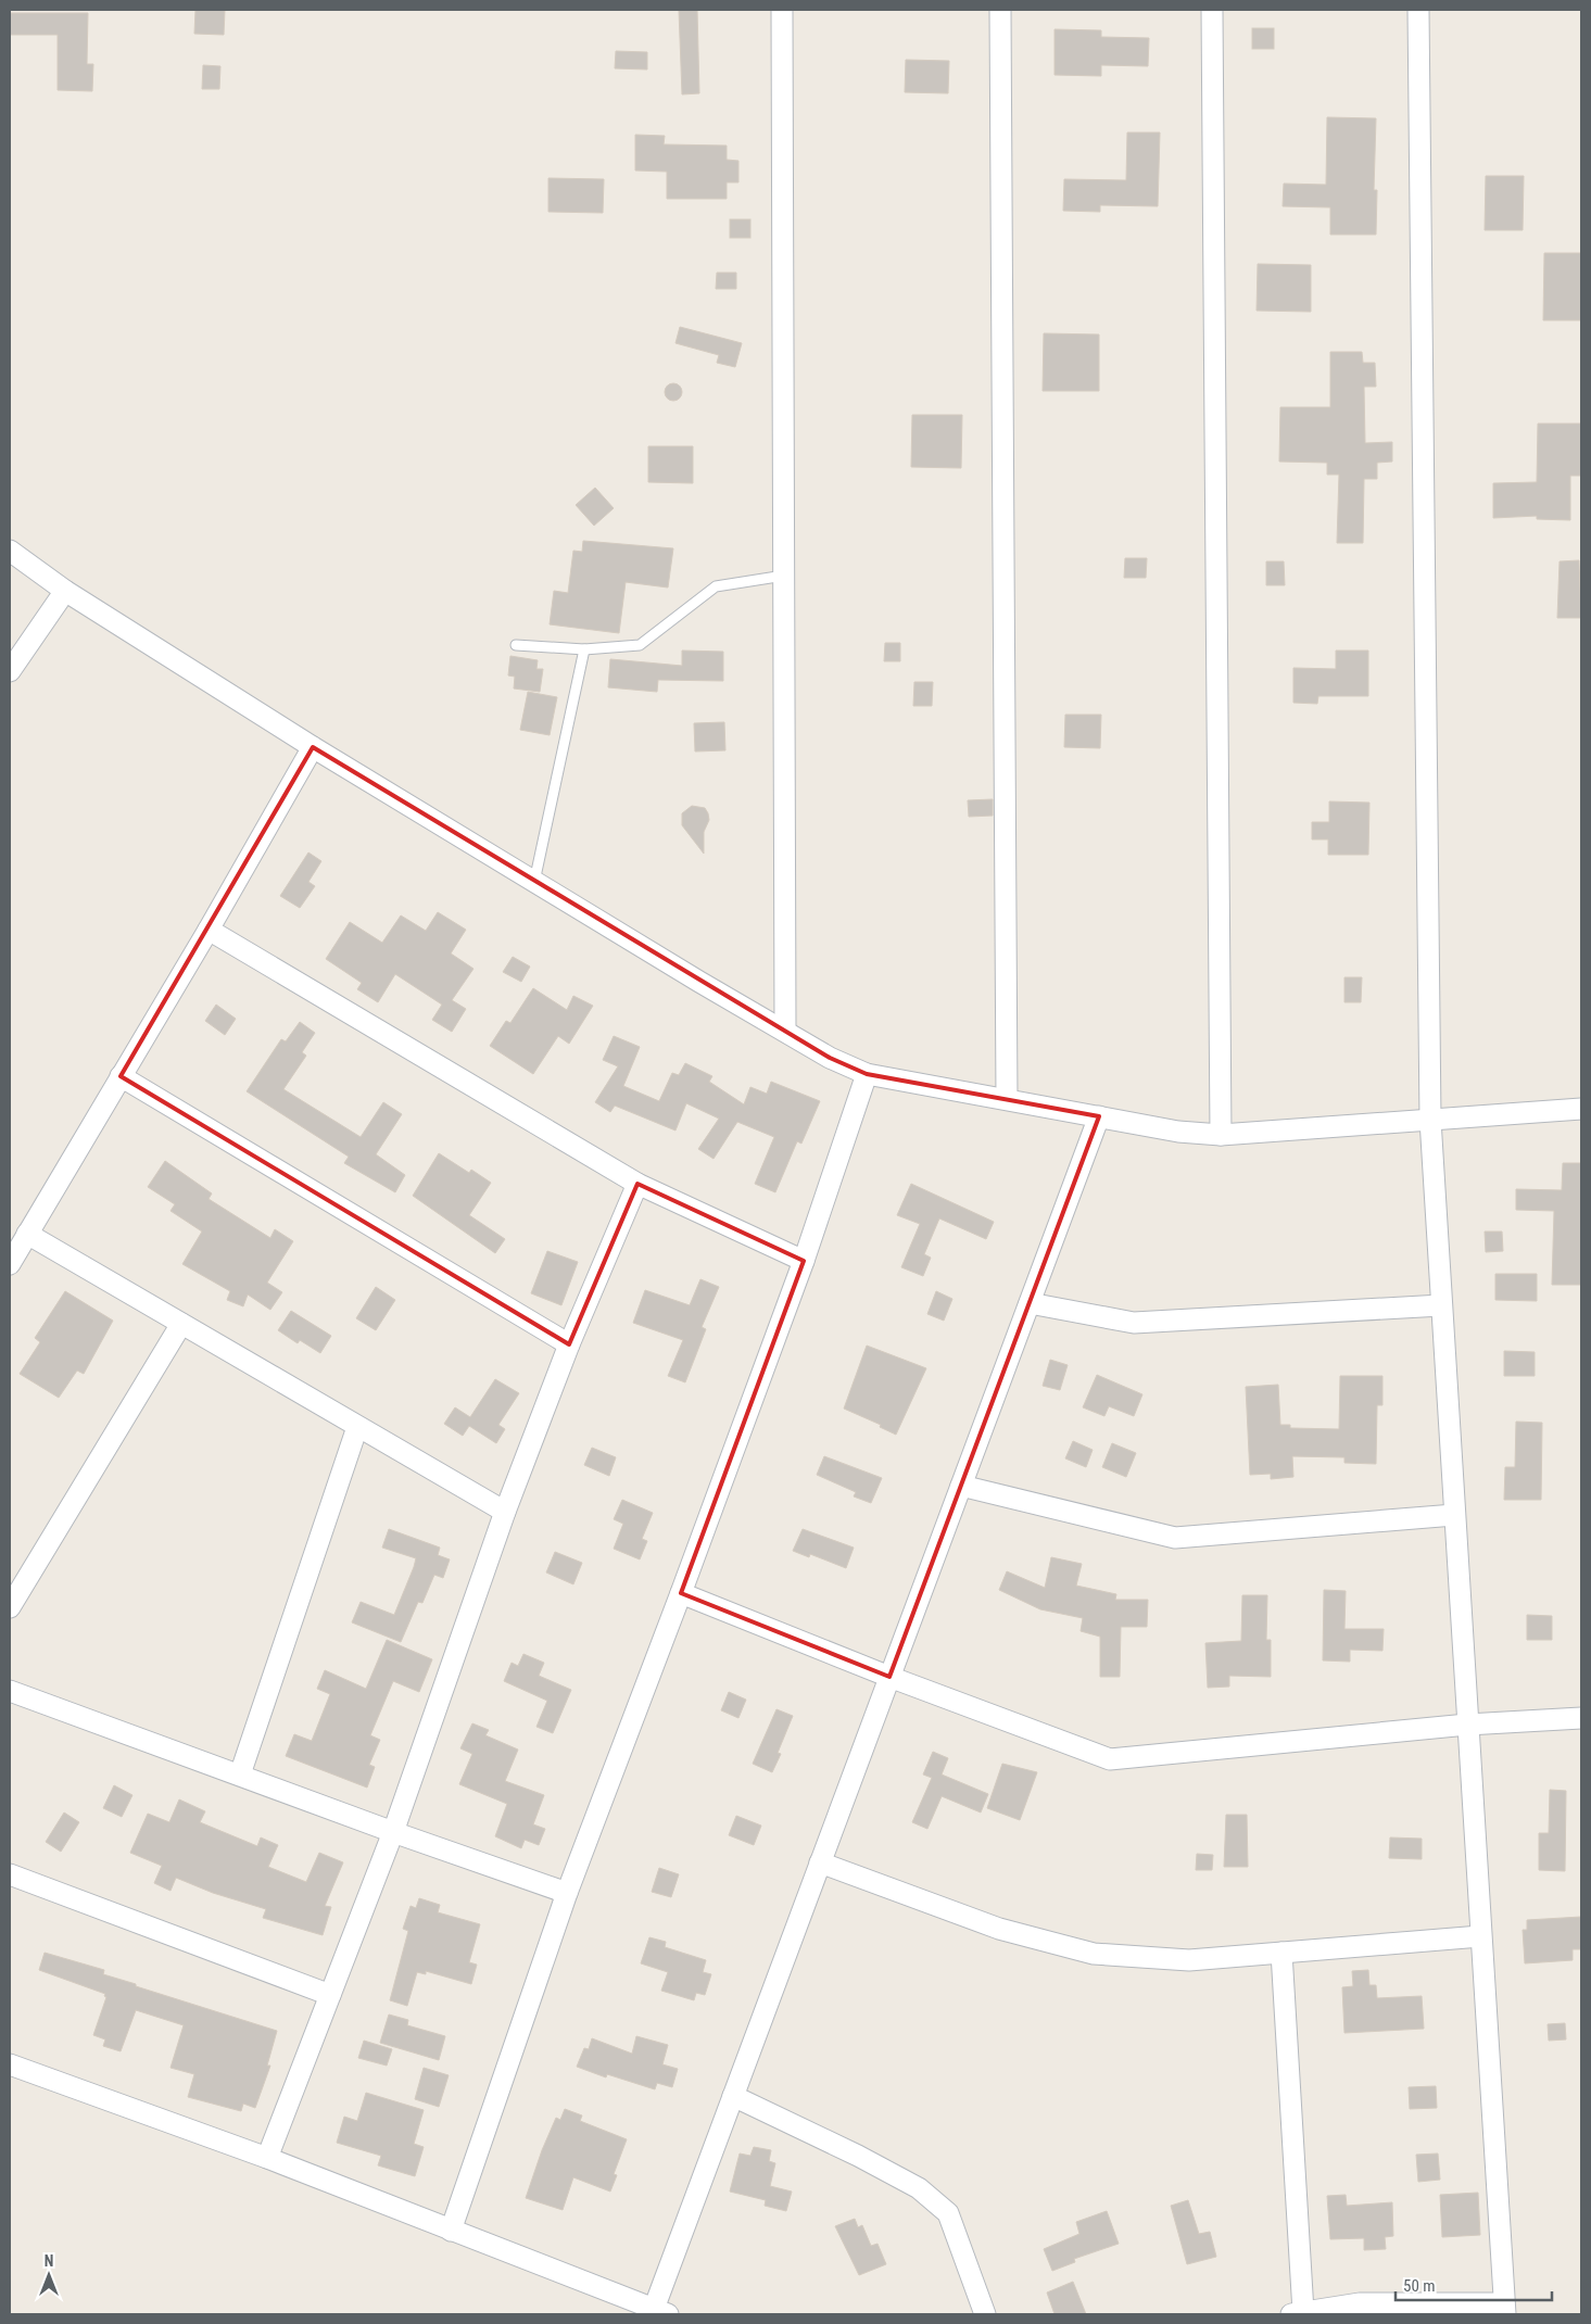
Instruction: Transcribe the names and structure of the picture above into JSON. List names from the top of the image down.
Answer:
{
  "scale_bar": "50 m",
  "north": "top"
}
